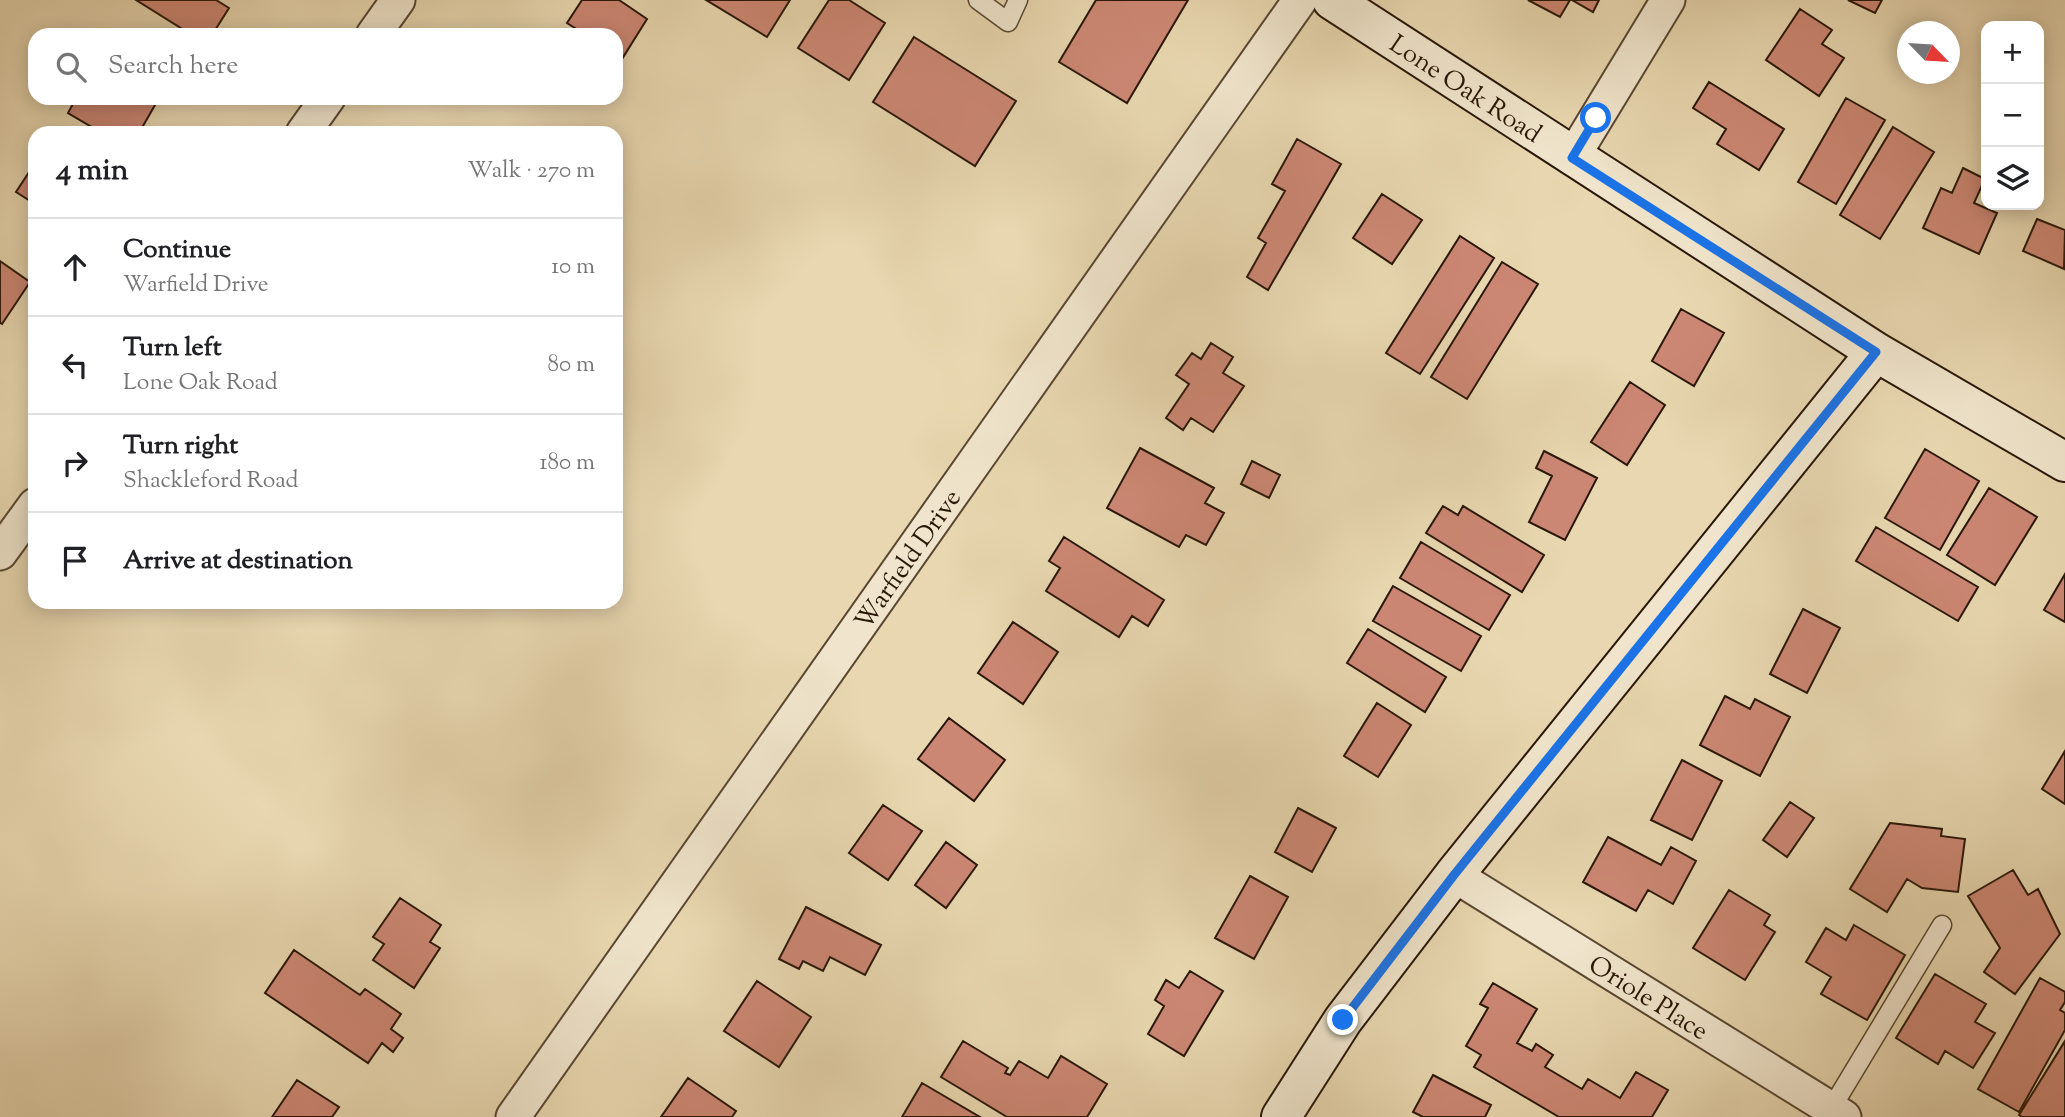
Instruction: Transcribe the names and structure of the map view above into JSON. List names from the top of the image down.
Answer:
{
  "streets": {
    "street": ["Lone Oak Road", "Warfield Drive", "Oriole Place"]
  },
  "north": "bottom right",
  "page": {
    "map_buttons": ["+", "−"],
    "search": "Search here",
    "heading": ["4 min", "Walk · 270 m"],
    "list": [
      ["Continue", "Warfield Drive", "10 m"],
      ["Turn left", "Lone Oak Road", "80 m"],
      ["Turn right", "Shackleford Road", "180 m"],
      "Arrive at destination"
    ]
  }
}
